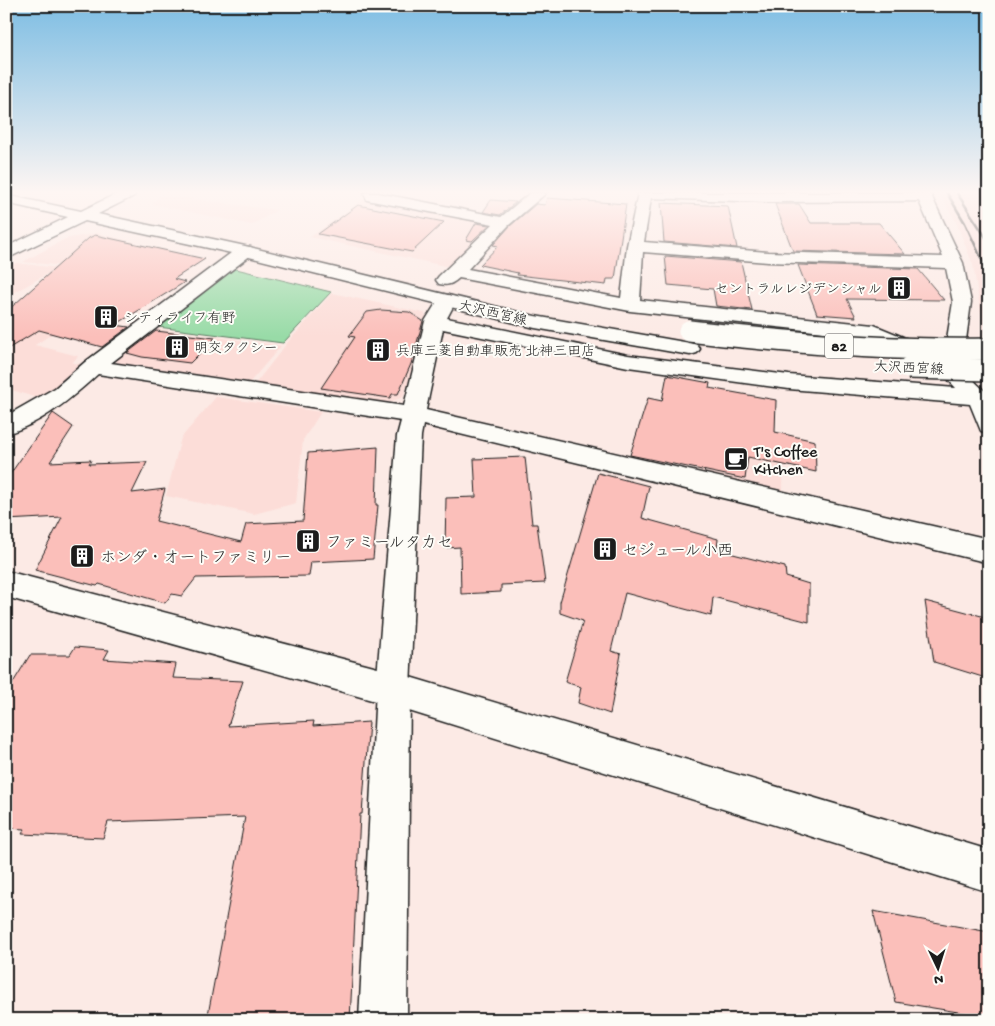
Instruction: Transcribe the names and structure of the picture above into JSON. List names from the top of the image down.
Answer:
{
  "streets": {
    "street": ["大沢西宮線", "82"]
  },
  "places": {
    "building": [
      "セントラルレジデンシャル",
      "シティライフ有野",
      "明交タクシー",
      "兵庫三菱自動車販売 北神三田店",
      "ファミールタカセ",
      "セジュール小西",
      "ホンダ・オートファミリー"
    ],
    "cafe": ["T's Coffee Kitchen"]
  },
  "north": "bottom"
}
